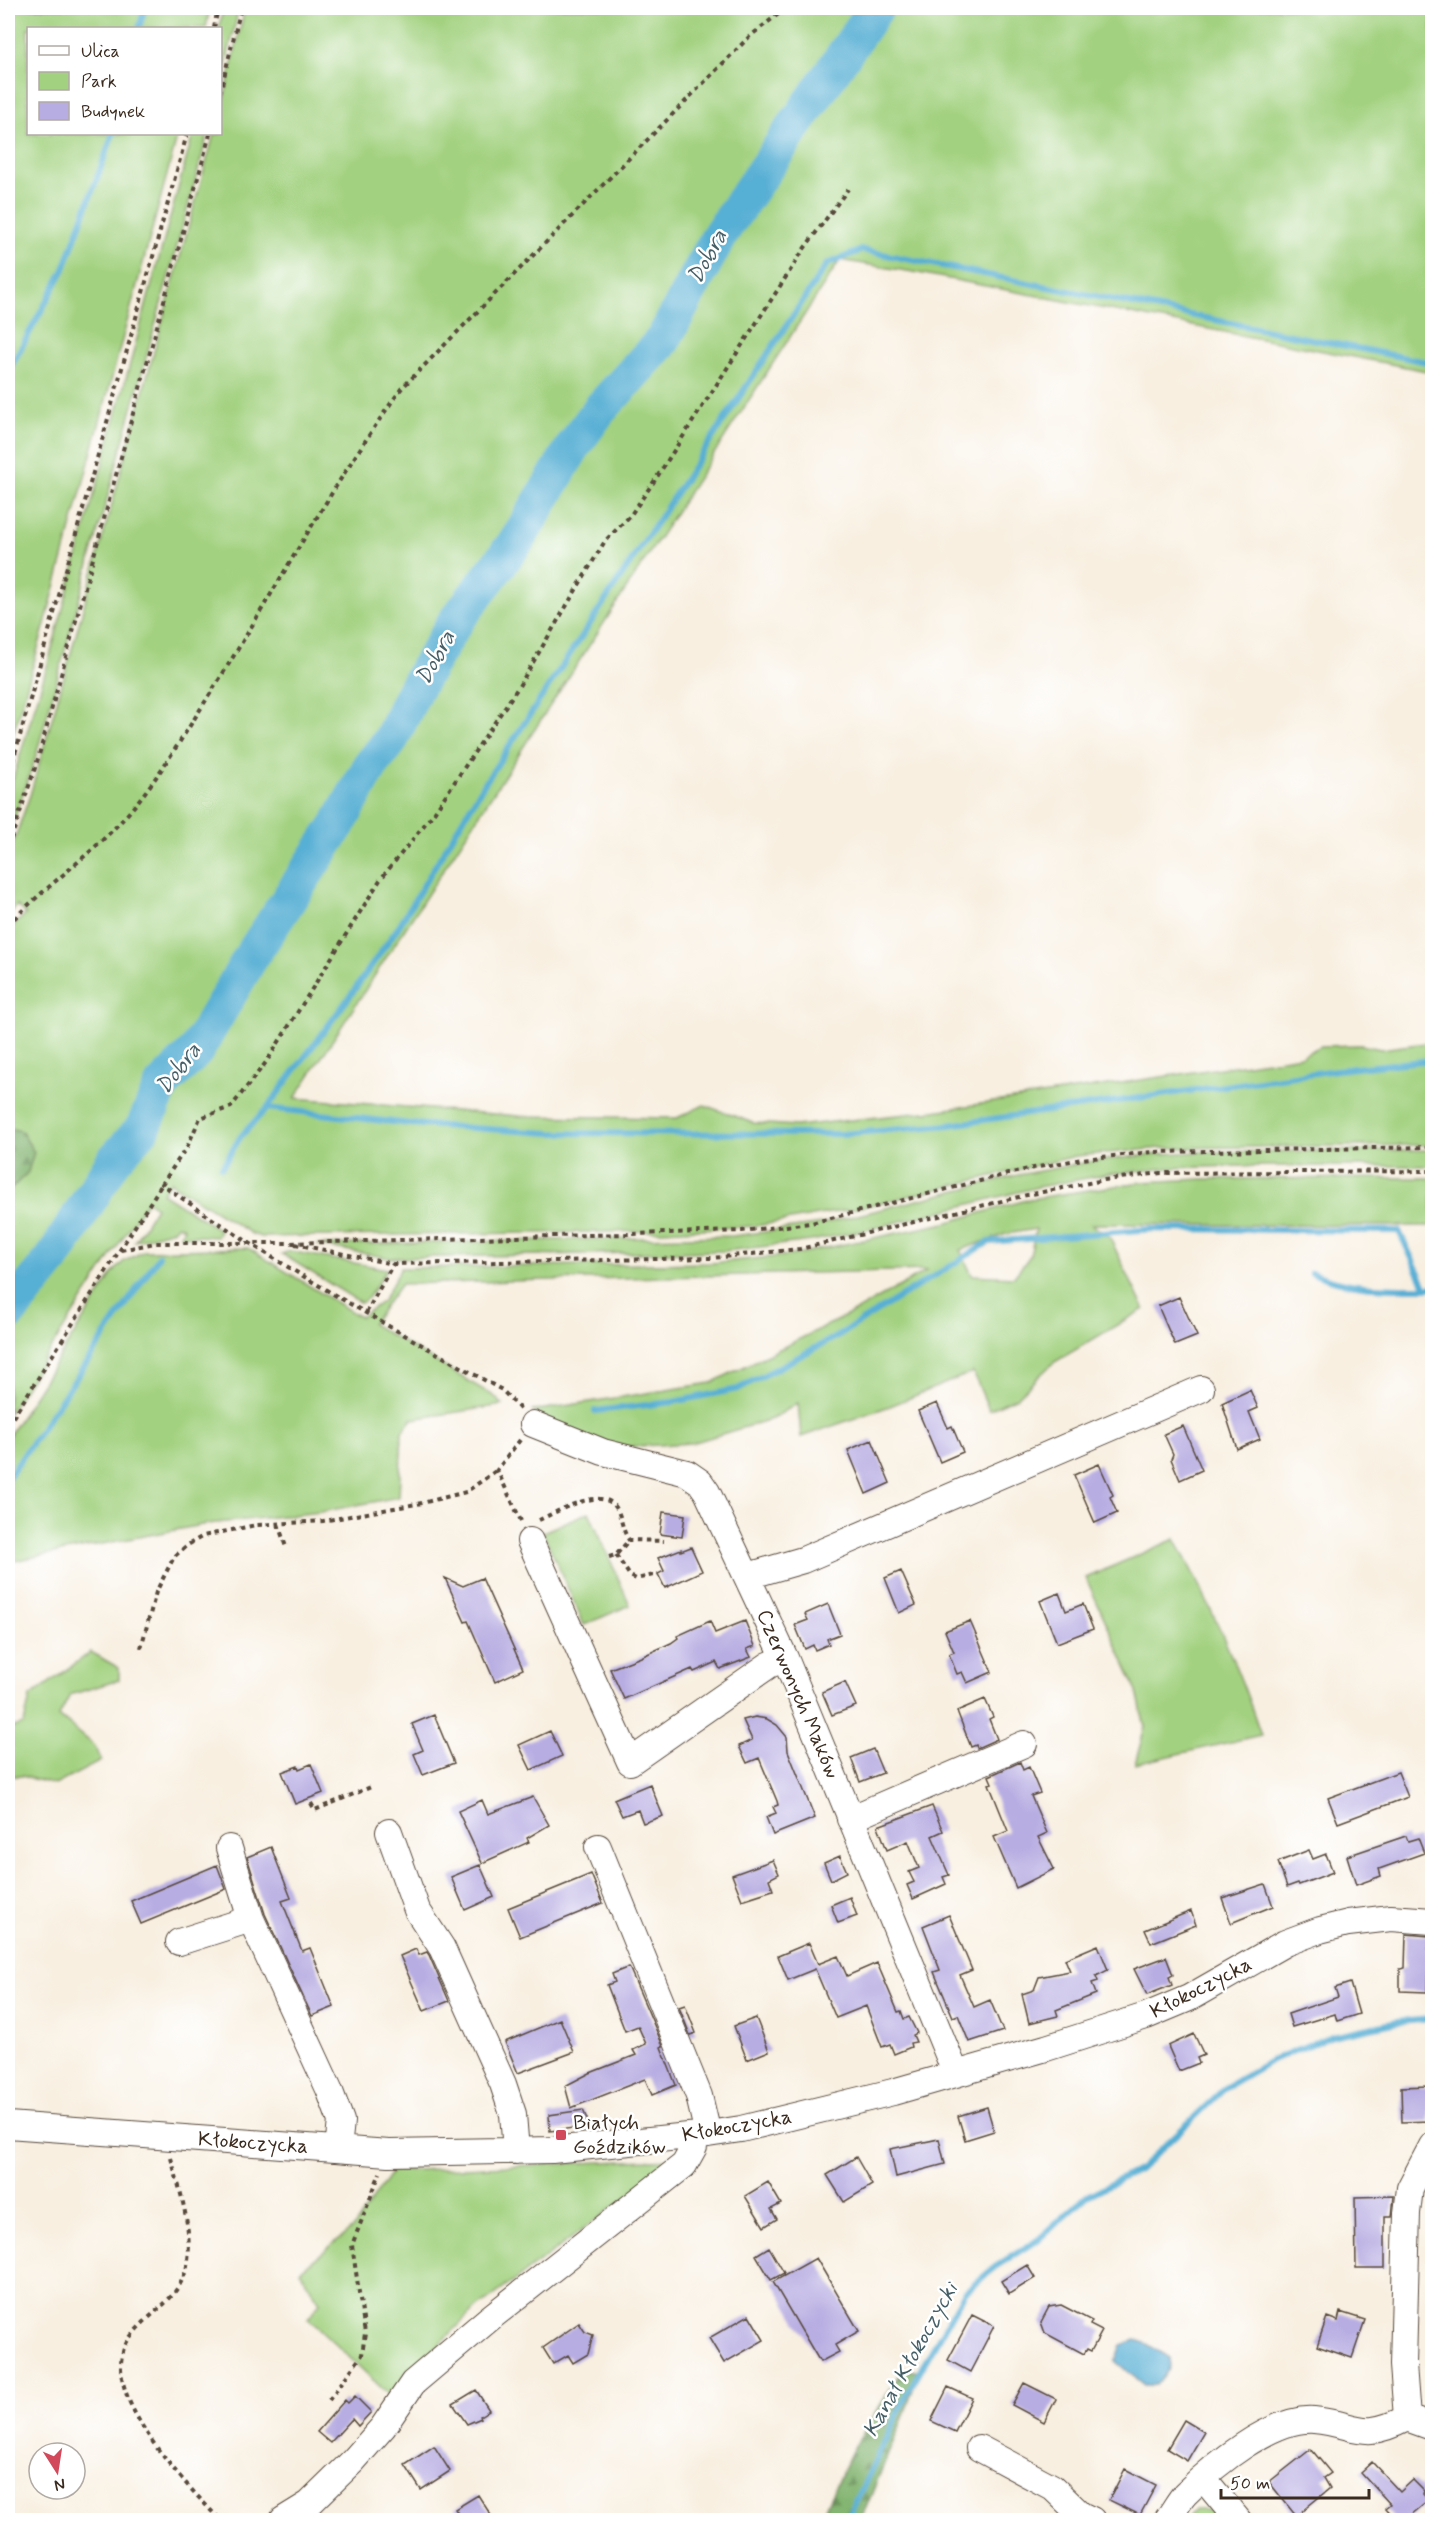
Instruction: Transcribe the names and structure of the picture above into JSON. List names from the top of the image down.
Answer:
{
  "streets": {
    "street": ["Czerwonych Maków", "Kłokoczycka"]
  },
  "crossings": [
    ["Czerwonych Maków", "Kłokoczycka"]
  ],
  "water": ["Dobra", "Kanał Kłokoczycki"],
  "places": {
    "transit": ["Białych Goździków"]
  },
  "legend": ["Ulica", "Park", "Budynek"],
  "scale_bar": "50 m",
  "north": "bottom"
}
